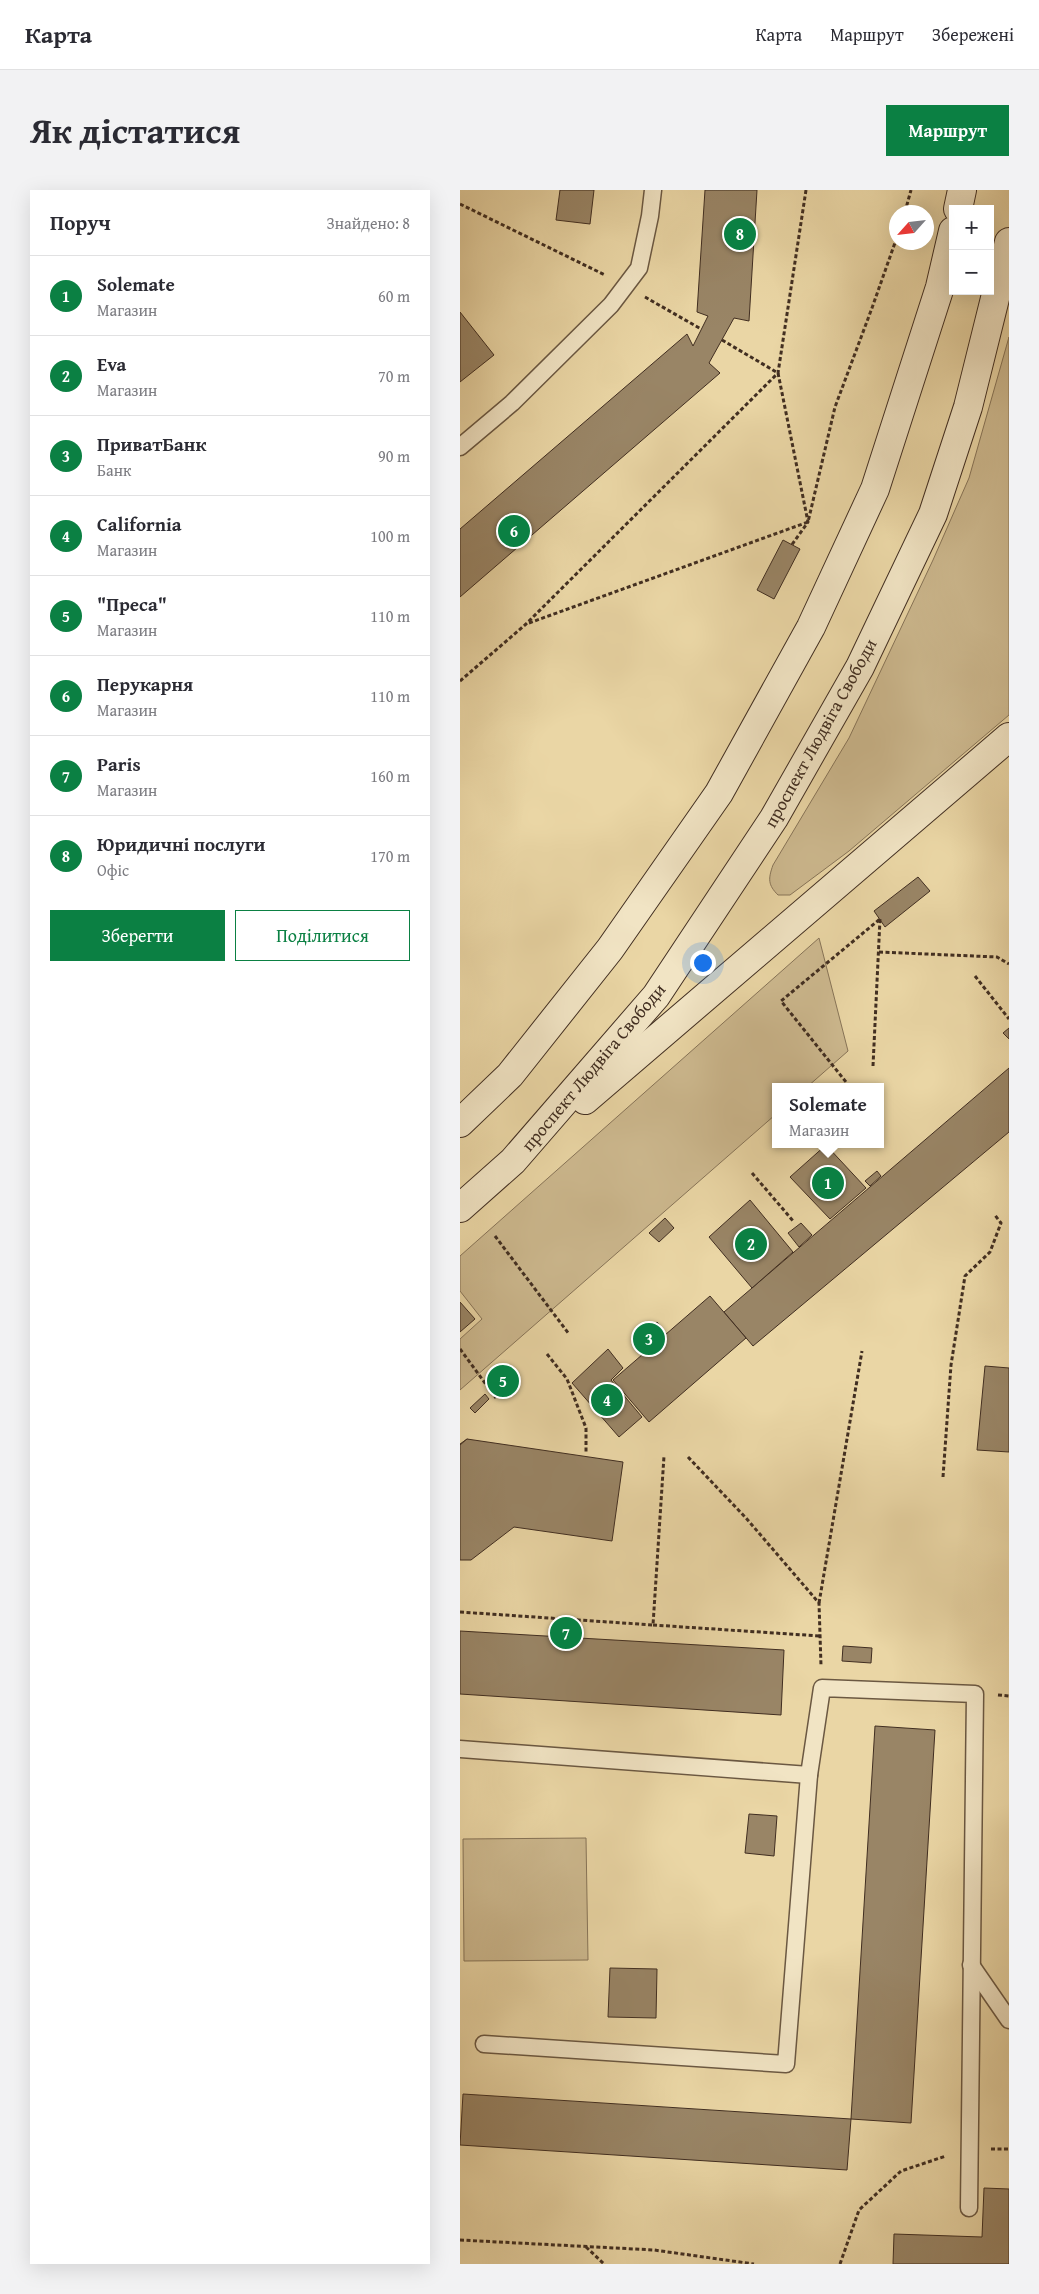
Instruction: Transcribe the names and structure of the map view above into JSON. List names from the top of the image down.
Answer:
{
  "streets": {
    "main road": ["проспект Людвіга Свободи"]
  },
  "north": "bottom left",
  "page": {
    "header": "Карта",
    "nav": ["Карта", "Маршрут", "Збережені"],
    "title": "Як дістатися",
    "buttons": [
      "Маршрут",
      ["Зберегти", "Поділитися"]
    ],
    "heading": ["Поруч", "Знайдено: 8"],
    "map_buttons": ["+", "−"],
    "pins": [
      "8",
      "6",
      "1",
      "2",
      "3",
      "5",
      "4",
      "7"
    ],
    "list": [
      {
        "mark": "1",
        "name": "Solemate",
        "note": "Магазин",
        "value": "60 m"
      },
      {
        "mark": "2",
        "name": "Eva",
        "note": "Магазин",
        "value": "70 m"
      },
      {
        "mark": "3",
        "name": "ПриватБанк",
        "note": "Банк",
        "value": "90 m"
      },
      {
        "mark": "4",
        "name": "California",
        "note": "Магазин",
        "value": "100 m"
      },
      {
        "mark": "5",
        "name": "\"Преса\"",
        "note": "Магазин",
        "value": "110 m"
      },
      {
        "mark": "6",
        "name": "Перукарня",
        "note": "Магазин",
        "value": "110 m"
      },
      {
        "mark": "7",
        "name": "Paris",
        "note": "Магазин",
        "value": "160 m"
      },
      {
        "mark": "8",
        "name": "Юридичні послуги",
        "note": "Офіс",
        "value": "170 m"
      }
    ],
    "popup": ["Solemate", "Магазин"]
  }
}
